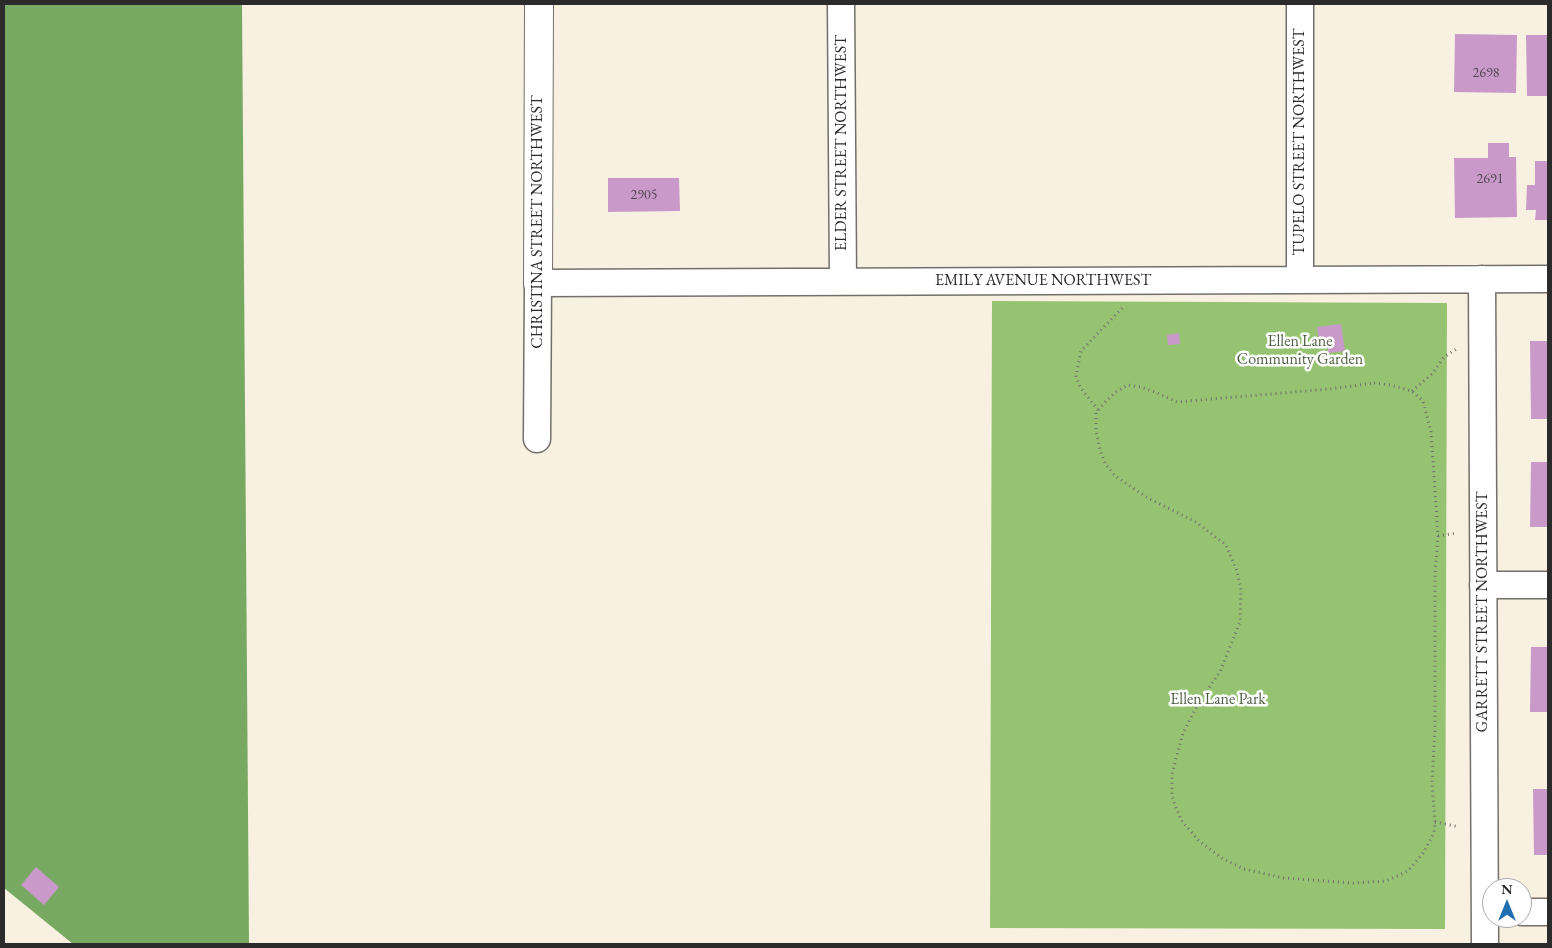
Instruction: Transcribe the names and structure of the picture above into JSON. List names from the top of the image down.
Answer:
{
  "streets": {
    "street": [
      "TUPELO STREET NORTHWEST",
      "ELDER STREET NORTHWEST",
      "CHRISTINA STREET NORTHWEST",
      "EMILY AVENUE NORTHWEST",
      "GARRETT STREET NORTHWEST"
    ]
  },
  "crossings": [
    ["TUPELO STREET NORTHWEST", "EMILY AVENUE NORTHWEST"],
    ["ELDER STREET NORTHWEST", "EMILY AVENUE NORTHWEST"],
    ["CHRISTINA STREET NORTHWEST", "EMILY AVENUE NORTHWEST"],
    ["EMILY AVENUE NORTHWEST", "GARRETT STREET NORTHWEST"]
  ],
  "parks": ["Ellen Lane Community Garden", "Ellen Lane Park"],
  "house_numbers": ["2698", "2691", "2905"],
  "north": "top"
}
